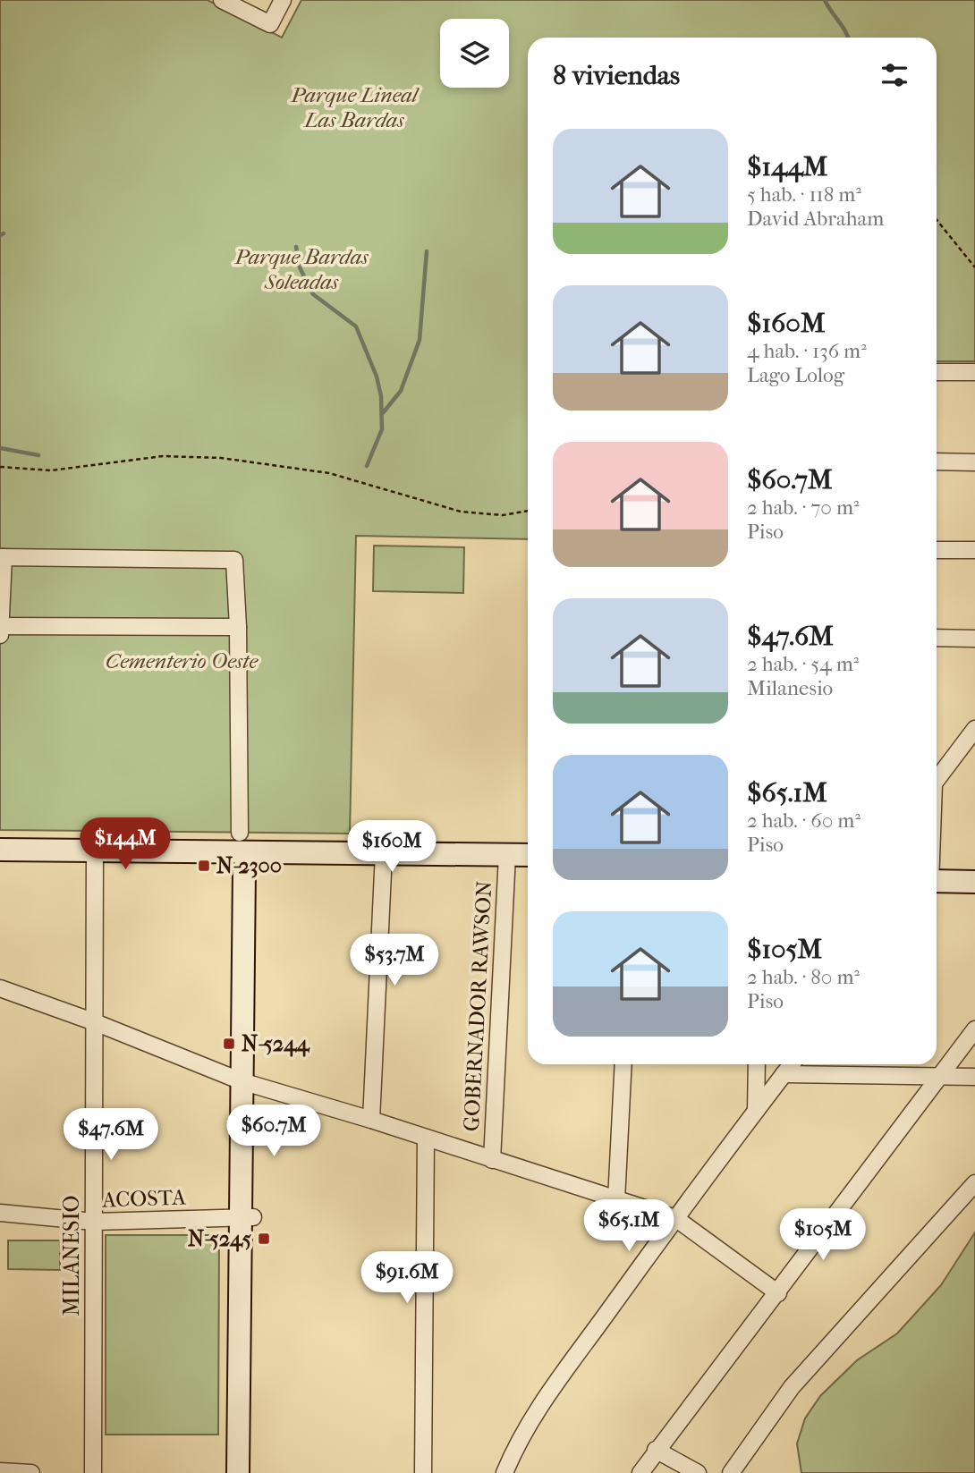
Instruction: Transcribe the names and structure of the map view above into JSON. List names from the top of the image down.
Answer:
{
  "streets": {
    "street": ["GOBERNADOR RAWSON", "ACOSTA", "MILANESIO"]
  },
  "crossings": [
    ["ACOSTA", "MILANESIO"]
  ],
  "parks": ["Parque Lineal Las Bardas", "Parque Bardas Soleadas", "Cementerio Oeste"],
  "places": {
    "transit": ["N-2300", "N-5244", "N-5245"]
  },
  "page": {
    "heading": "8 viviendas",
    "list": [
      {
        "name": "$144M",
        "note": "5 hab. · 118 m² · David Abraham"
      },
      {
        "name": "$160M",
        "note": "4 hab. · 136 m² · Lago Lolog"
      },
      {
        "name": "$60.7M",
        "note": "2 hab. · 70 m² · Piso"
      },
      {
        "name": "$47.6M",
        "note": "2 hab. · 54 m² · Milanesio"
      },
      {
        "name": "$65.1M",
        "note": "2 hab. · 60 m² · Piso"
      },
      {
        "name": "$105M",
        "note": "2 hab. · 80 m² · Piso"
      }
    ],
    "price": [
      "$144M",
      "$160M",
      "$53.7M",
      "$60.7M",
      "$47.6M",
      "$65.1M",
      "$105M",
      "$91.6M"
    ]
  }
}
